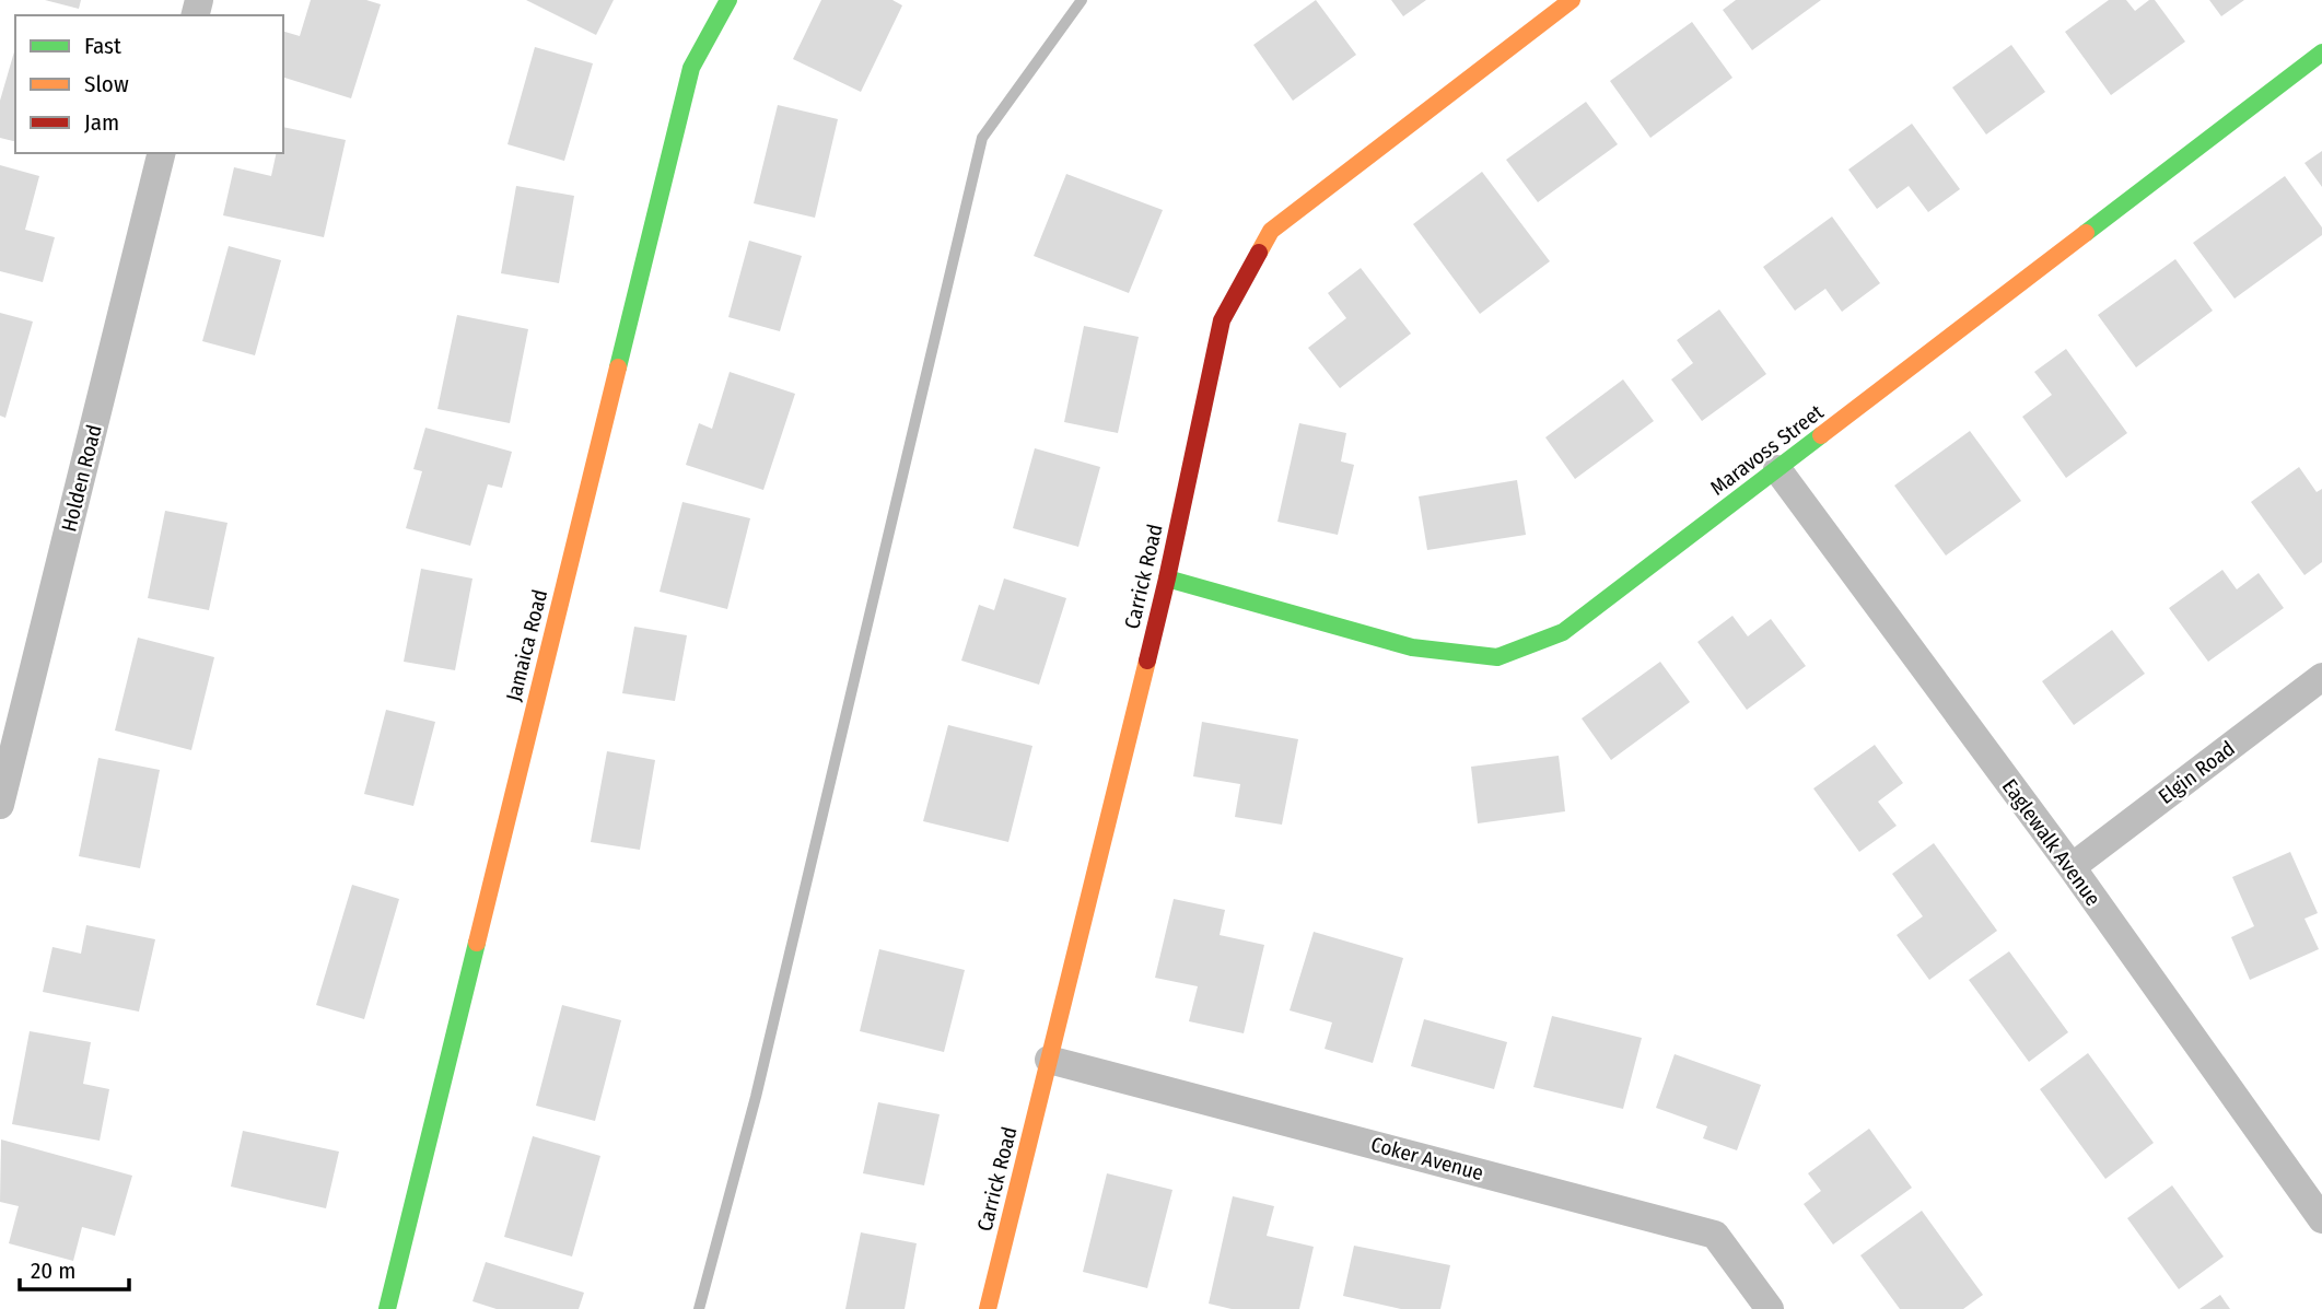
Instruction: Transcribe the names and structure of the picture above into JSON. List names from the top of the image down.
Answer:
{
  "streets": {
    "street": [
      "Maravoss Street",
      "Holden Road",
      "Carrick Road",
      "Jamaica Road",
      "Elgin Road",
      "Eaglewalk Avenue",
      "Coker Avenue"
    ]
  },
  "crossings": [
    ["Maravoss Street", "Carrick Road"],
    ["Maravoss Street", "Eaglewalk Avenue"],
    ["Carrick Road", "Coker Avenue"],
    ["Elgin Road", "Eaglewalk Avenue"]
  ],
  "legend": ["Fast", "Slow", "Jam"],
  "scale_bar": "20 m"
}
